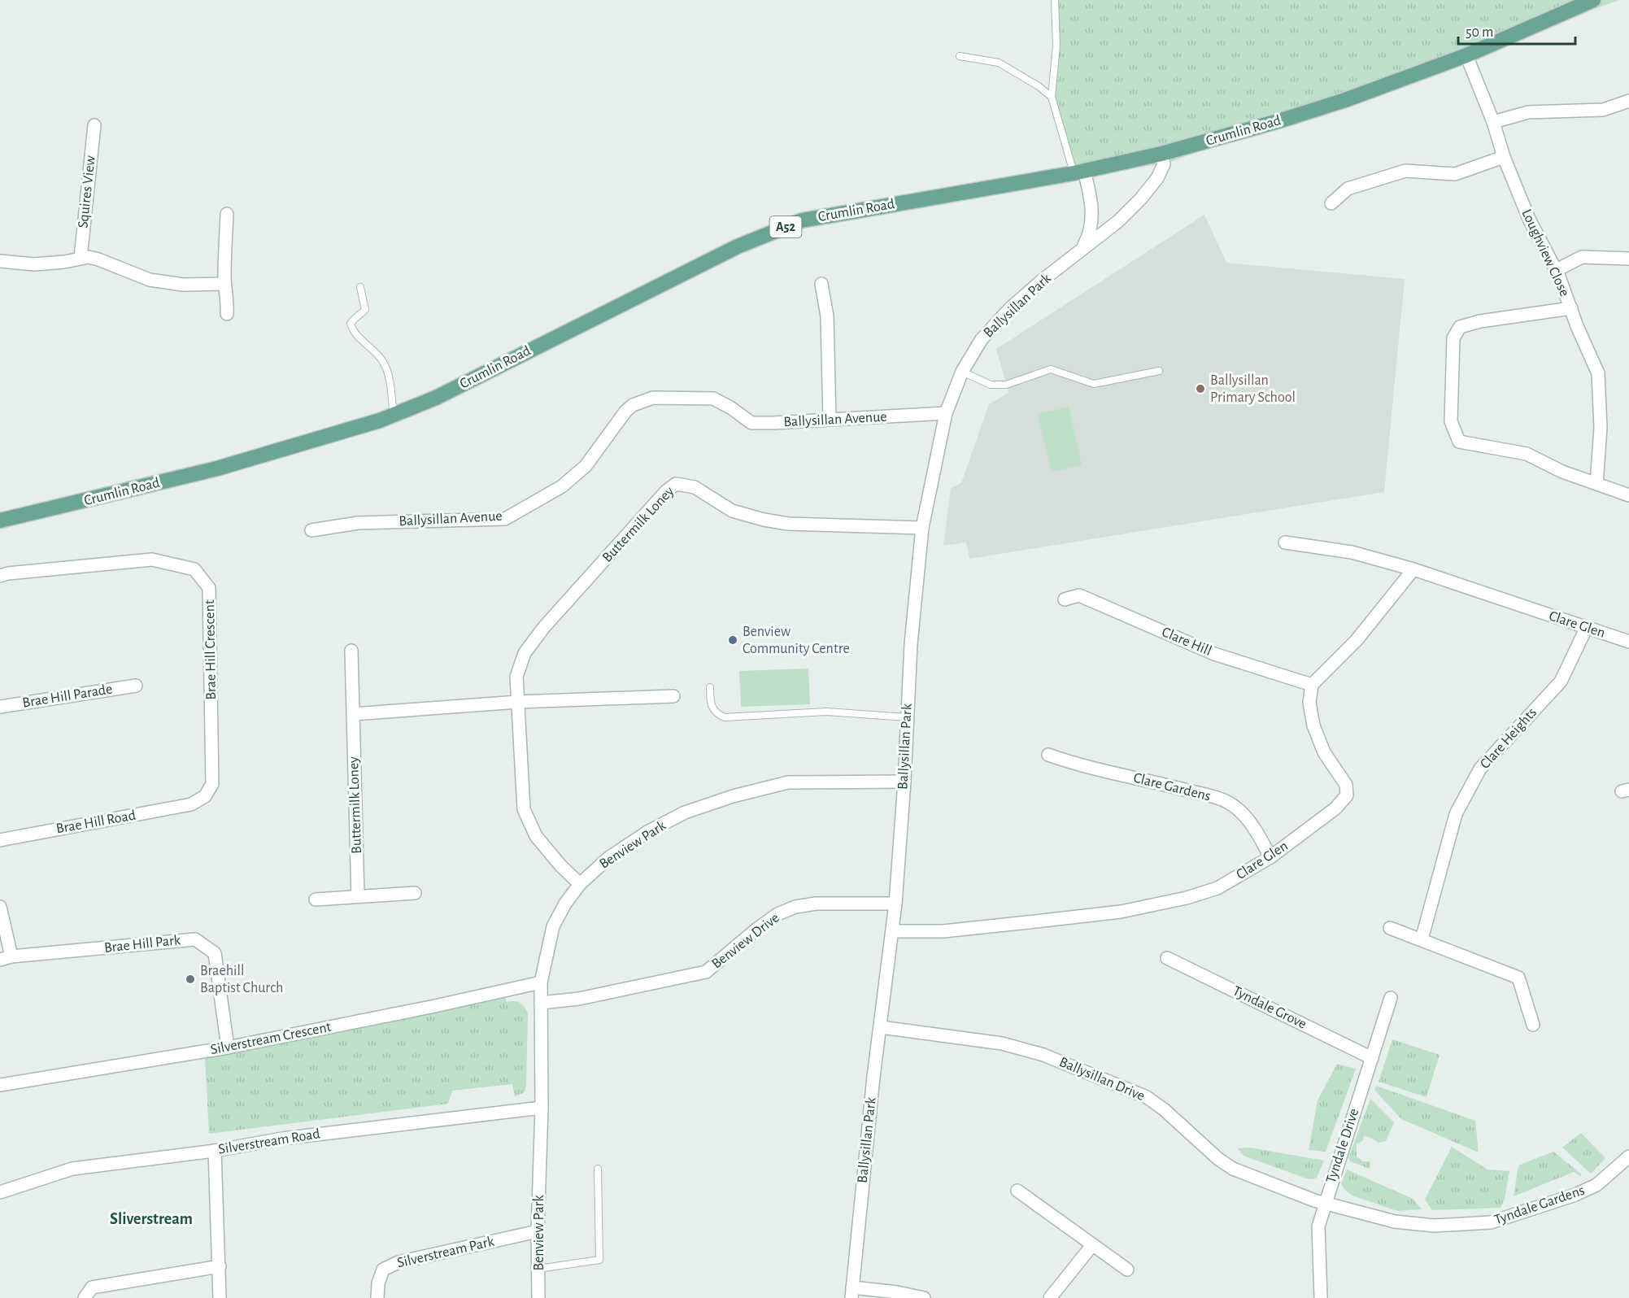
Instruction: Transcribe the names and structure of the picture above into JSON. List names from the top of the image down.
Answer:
{
  "streets": {
    "main road": ["Crumlin Road", "A52"],
    "street": [
      "Squires View",
      "Loughview Close",
      "Ballysillan Park",
      "Ballysillan Avenue",
      "Buttermilk Loney",
      "Clare Glen",
      "Clare Hill",
      "Brae Hill Crescent",
      "Brae Hill Parade",
      "Clare Heights",
      "Clare Gardens",
      "Brae Hill Road",
      "Benview Park",
      "Benview Drive",
      "Brae Hill Park",
      "Tyndale Grove",
      "Silverstream Crescent",
      "Ballysillan Drive",
      "Silverstream Road",
      "Tyndale Drive",
      "Tyndale Gardens",
      "Silverstream Park"
    ]
  },
  "crossings": [
    ["Crumlin Road", "Loughview Close"],
    ["Crumlin Road", "Ballysillan Park"],
    ["Ballysillan Park", "Ballysillan Avenue"],
    ["Ballysillan Park", "Buttermilk Loney"],
    ["Ballysillan Park", "Clare Glen"],
    ["Ballysillan Park", "Benview Park"],
    ["Ballysillan Park", "Benview Drive"],
    ["Ballysillan Park", "Ballysillan Drive"],
    ["Buttermilk Loney", "Benview Park"],
    ["Clare Glen", "Clare Hill"],
    ["Clare Glen", "Clare Heights"],
    ["Clare Glen", "Clare Gardens"],
    ["Brae Hill Crescent", "Brae Hill Road"],
    ["Benview Park", "Benview Drive"],
    ["Benview Park", "Silverstream Crescent"],
    ["Benview Park", "Silverstream Road"],
    ["Benview Park", "Silverstream Park"],
    ["Brae Hill Park", "Silverstream Crescent"],
    ["Tyndale Grove", "Tyndale Drive"],
    ["Ballysillan Drive", "Tyndale Drive"],
    ["Ballysillan Drive", "Tyndale Gardens"],
    ["Tyndale Drive", "Tyndale Gardens"]
  ],
  "districts": ["Sliverstream"],
  "places": ["Ballysillan Primary School", "Benview Community Centre", "Braehill Baptist Church"],
  "scale_bar": "50 m"
}
